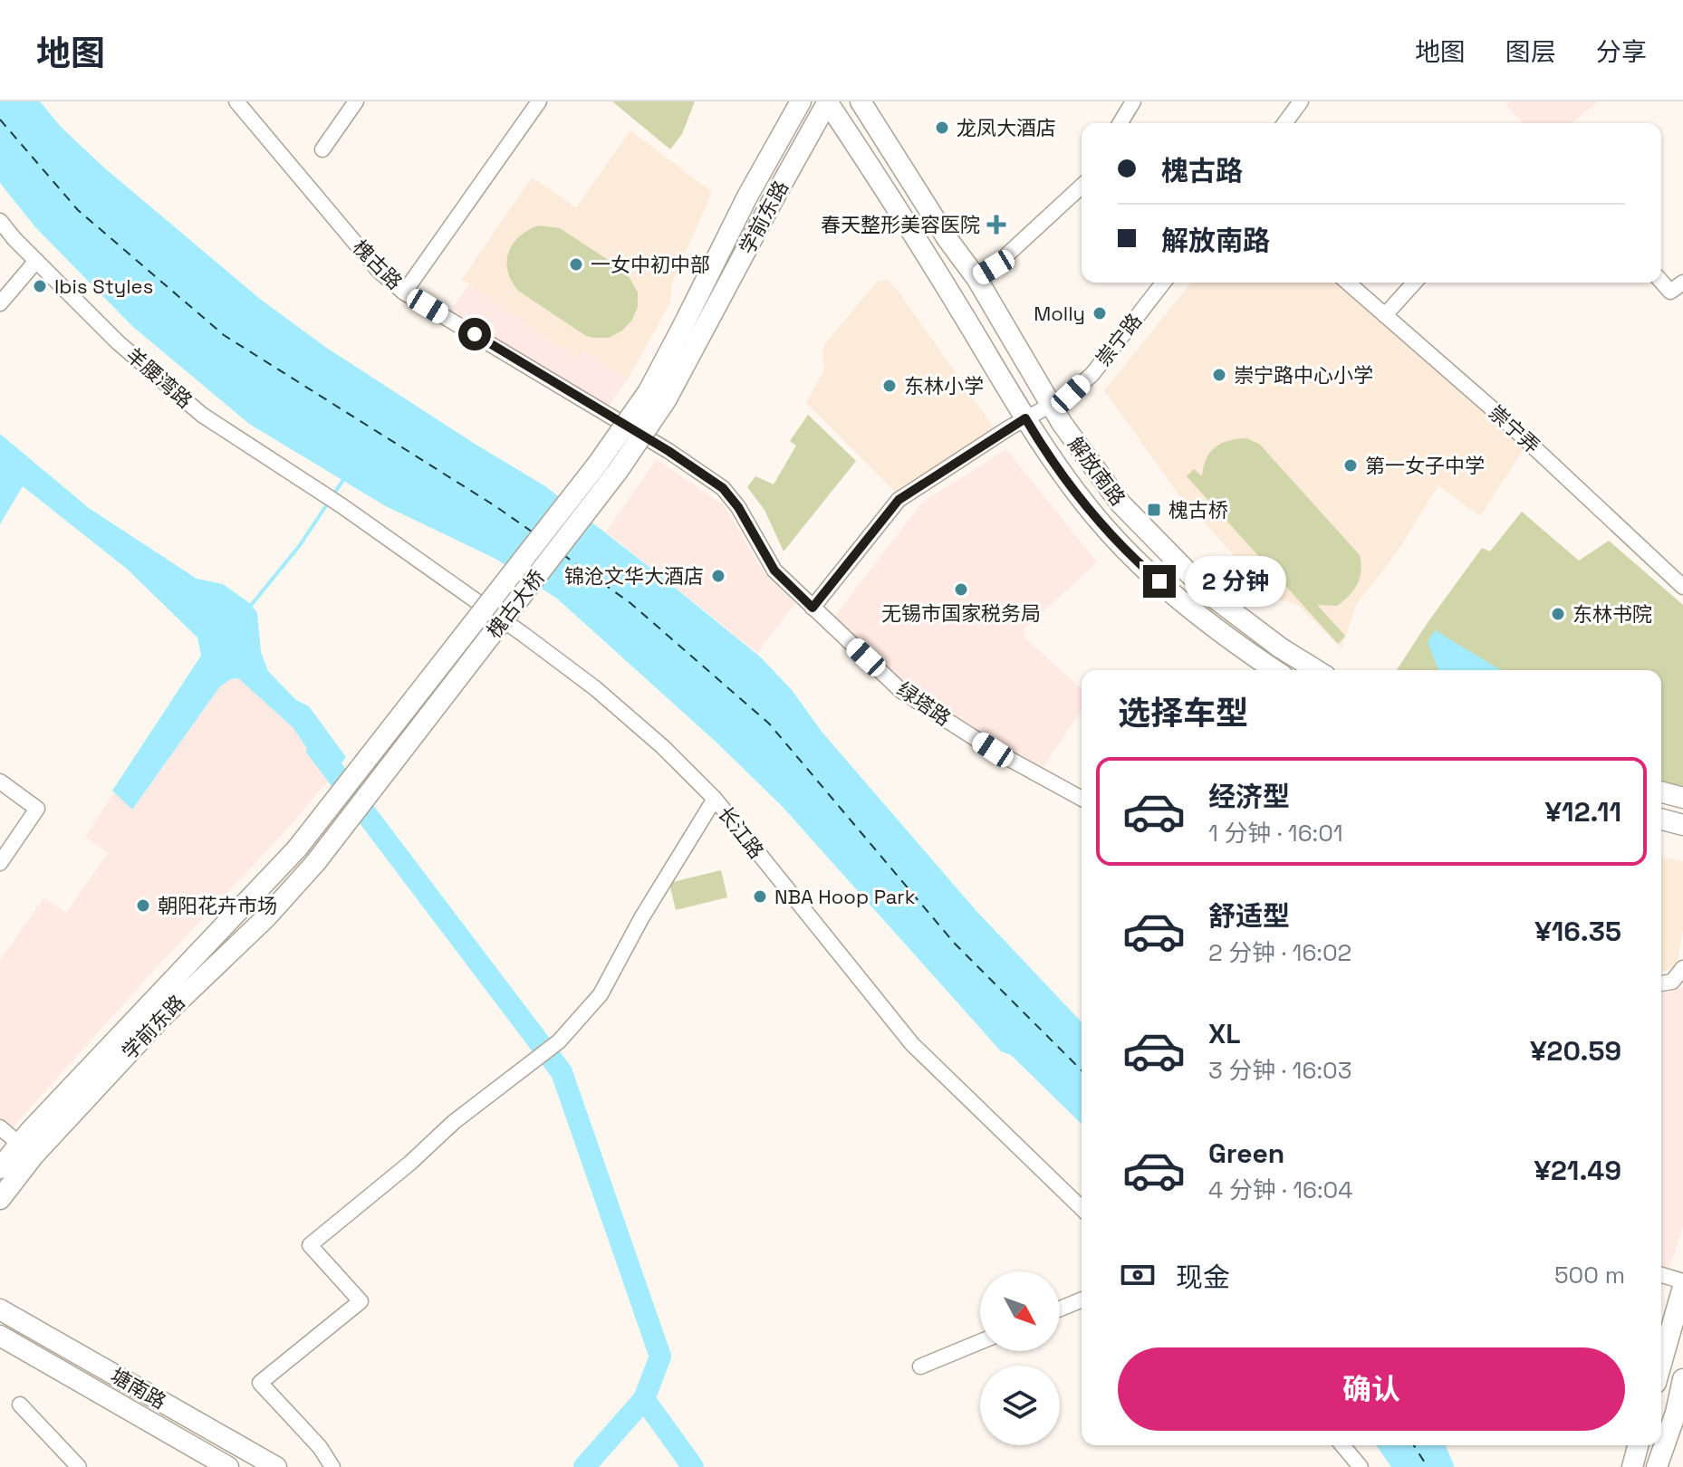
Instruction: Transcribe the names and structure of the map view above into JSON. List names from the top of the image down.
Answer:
{
  "streets": {
    "main road": [
      "学前东路",
      "解放南路",
      "槐古大桥",
      "塘南路"
    ],
    "street": [
      "槐古路",
      "崇宁路",
      "羊腰湾路",
      "崇宁弄",
      "绿塔路",
      "长江路"
    ]
  },
  "crossings": [
    ["学前东路", "解放南路"],
    ["学前东路", "槐古大桥"],
    ["槐古路", "崇宁路"],
    ["槐古路", "绿塔路"],
    ["崇宁路", "解放南路"],
    ["崇宁路", "绿塔路"],
    ["羊腰湾路", "长江路"]
  ],
  "places": {
    "other": [
      "龙凤大酒店",
      "一女中初中部",
      "Ibis Styles",
      "Molly",
      "崇宁路中心小学",
      "东林小学",
      "第一女子中学",
      "锦沧文华大酒店",
      "无锡市国家税务局",
      "东林书院",
      "NBA Hoop Park",
      "朝阳花卉市场"
    ],
    "health": ["春天整形美容医院"],
    "transit": ["槐古桥"]
  },
  "north": "bottom right",
  "page": {
    "header": "地图",
    "nav": ["地图", "图层", "分享"],
    "banner": ["槐古路", "解放南路"],
    "bubble": "2 分钟",
    "heading": "选择车型",
    "list": [
      {
        "name": "经济型",
        "note": "1 分钟 · 16:01",
        "value": "¥12.11"
      },
      {
        "name": "舒适型",
        "note": "2 分钟 · 16:02",
        "value": "¥16.35"
      },
      {
        "name": "XL",
        "note": "3 分钟 · 16:03",
        "value": "¥20.59"
      },
      {
        "name": "Green",
        "note": "4 分钟 · 16:04",
        "value": "¥21.49"
      }
    ],
    "pay": ["现金", "500 m"],
    "buttons": "确认"
  }
}
